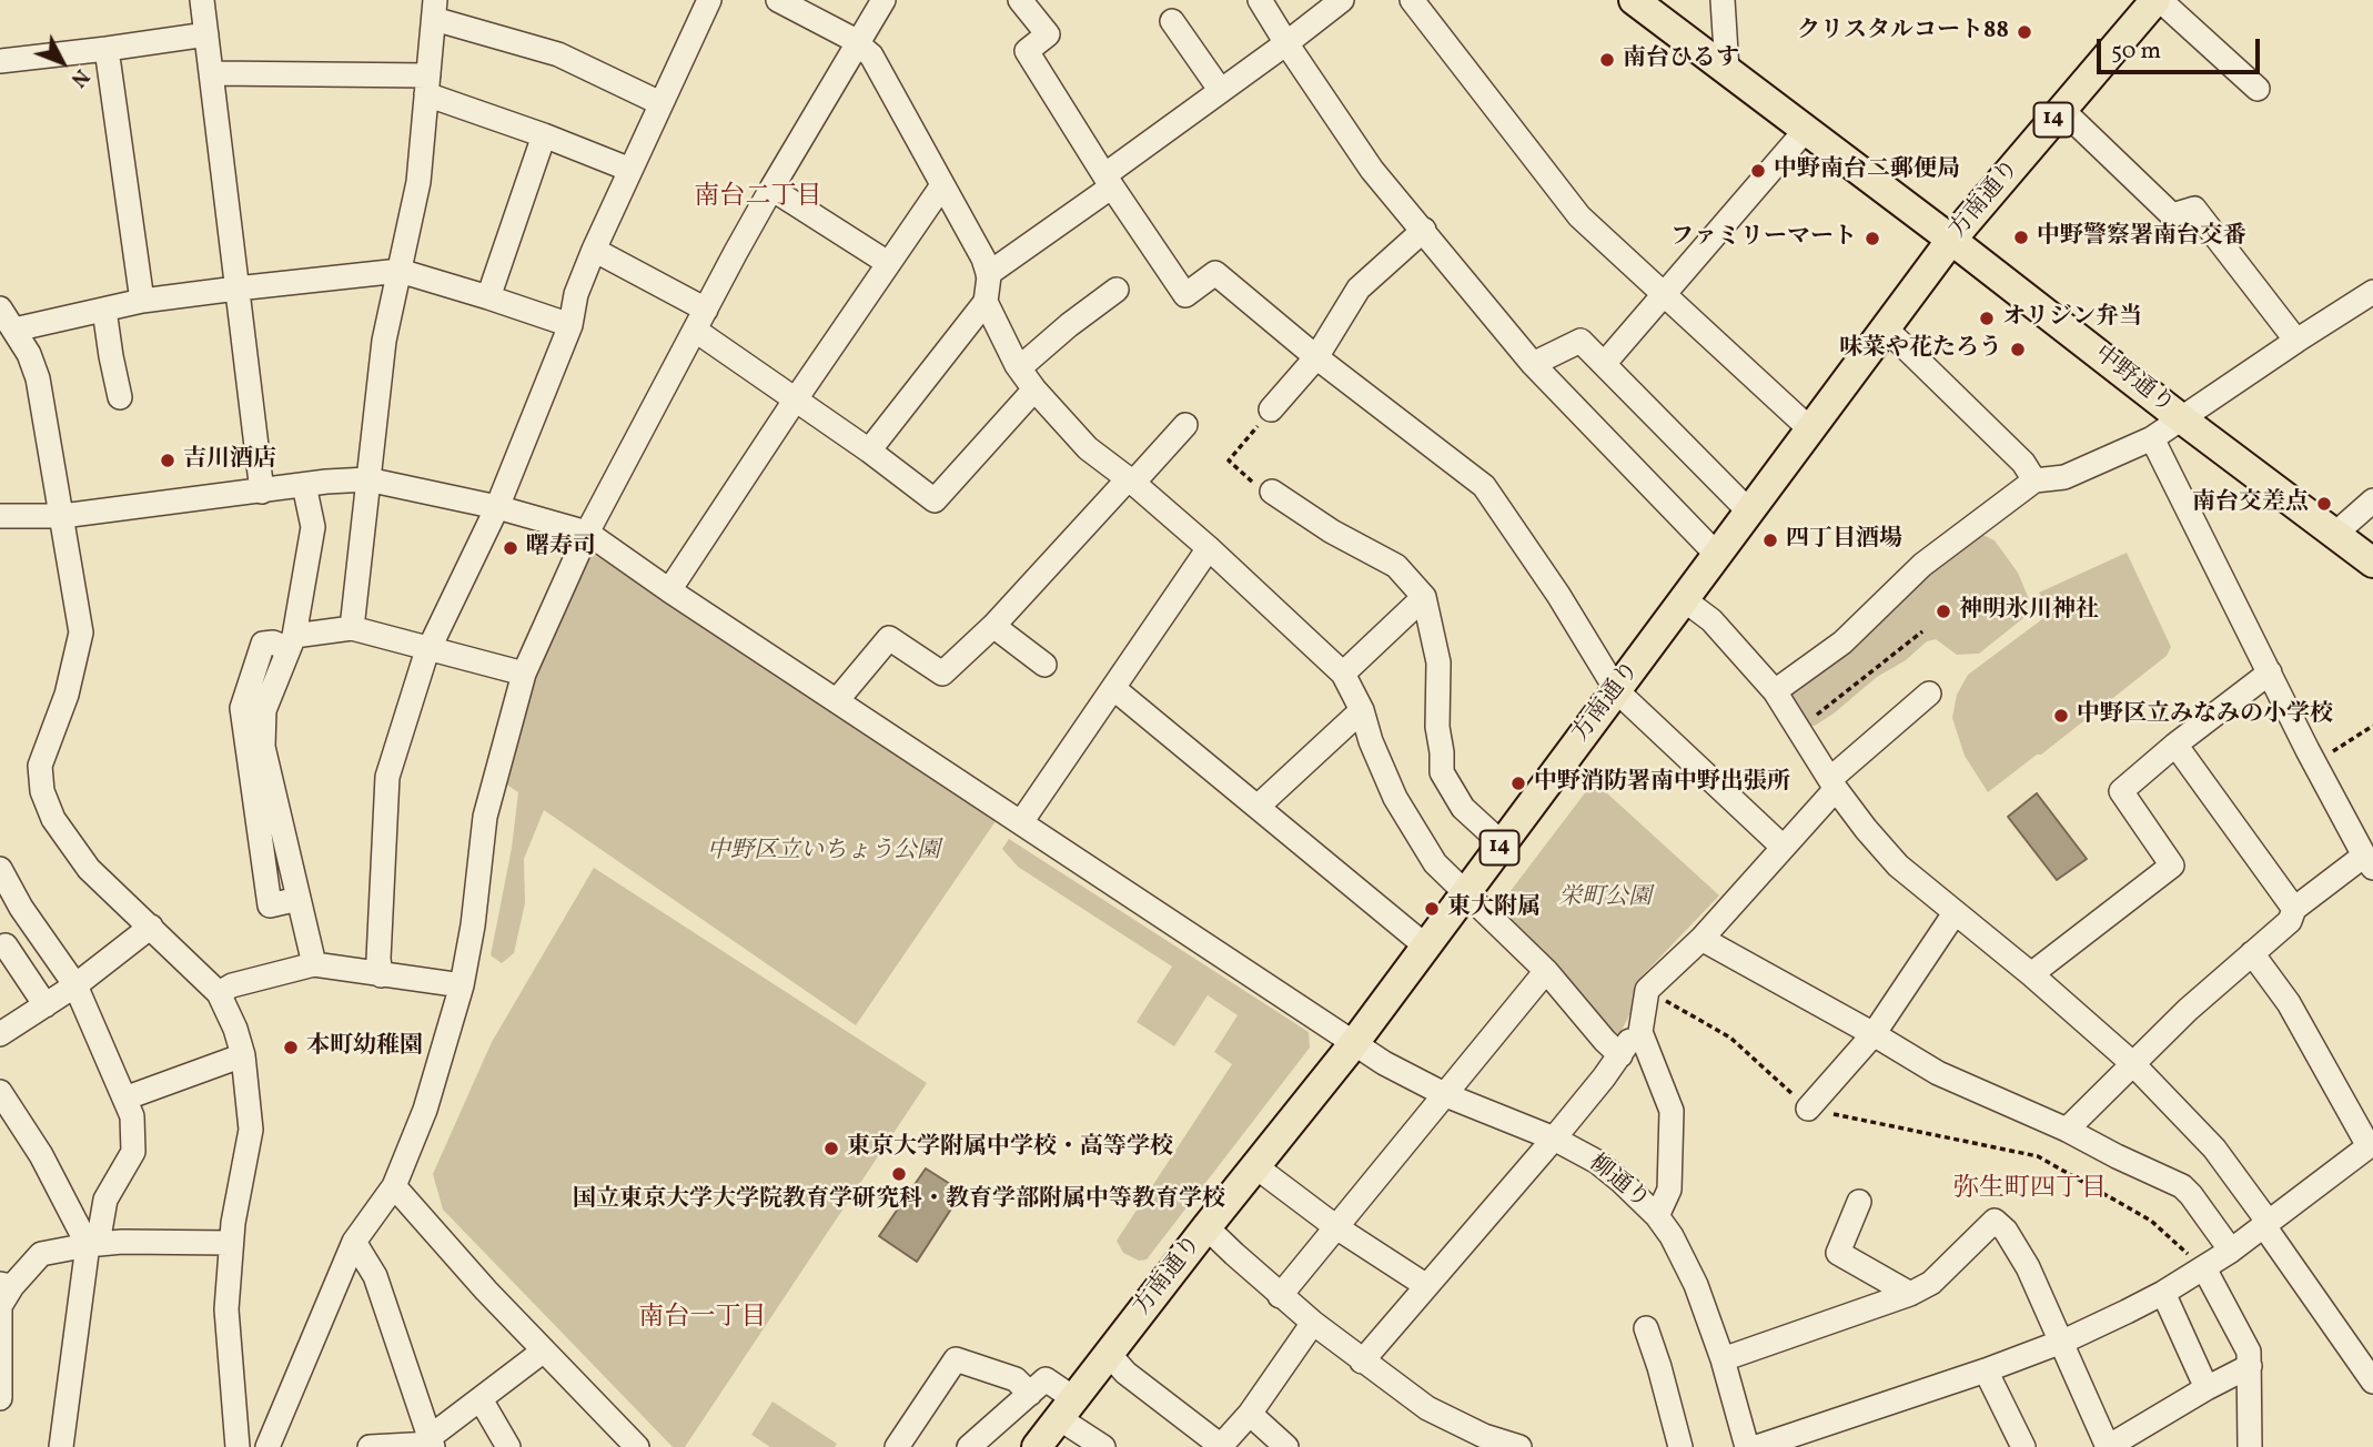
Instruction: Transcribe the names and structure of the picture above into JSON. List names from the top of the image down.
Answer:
{
  "streets": {
    "main road": ["14", "方南通り", "中野通り"],
    "street": ["柳通り"]
  },
  "crossings": [
    ["方南通り", "中野通り"],
    ["方南通り", "柳通り"]
  ],
  "districts": ["南台二丁目", "弥生町四丁目", "南台一丁目"],
  "parks": ["中野区立いちょう公園", "栄町公園"],
  "places": [
    "クリスタルコート88",
    "南台ひるす",
    "中野南台二郵便局",
    "中野警察署南台交番",
    "ファミリーマート",
    "オリジン弁当",
    "味菜や花たろう",
    "吉川酒店",
    "南台交差点",
    "四丁目酒場",
    "曙寿司",
    "神明氷川神社",
    "中野区立みなみの小学校",
    "中野消防署南中野出張所",
    "東大附属",
    "本町幼稚園",
    "東京大学附属中学校・高等学校",
    "国立東京大学大学院教育学研究科・教育学部附属中等教育学校"
  ],
  "scale_bar": "50 m",
  "north": "bottom right"
}
